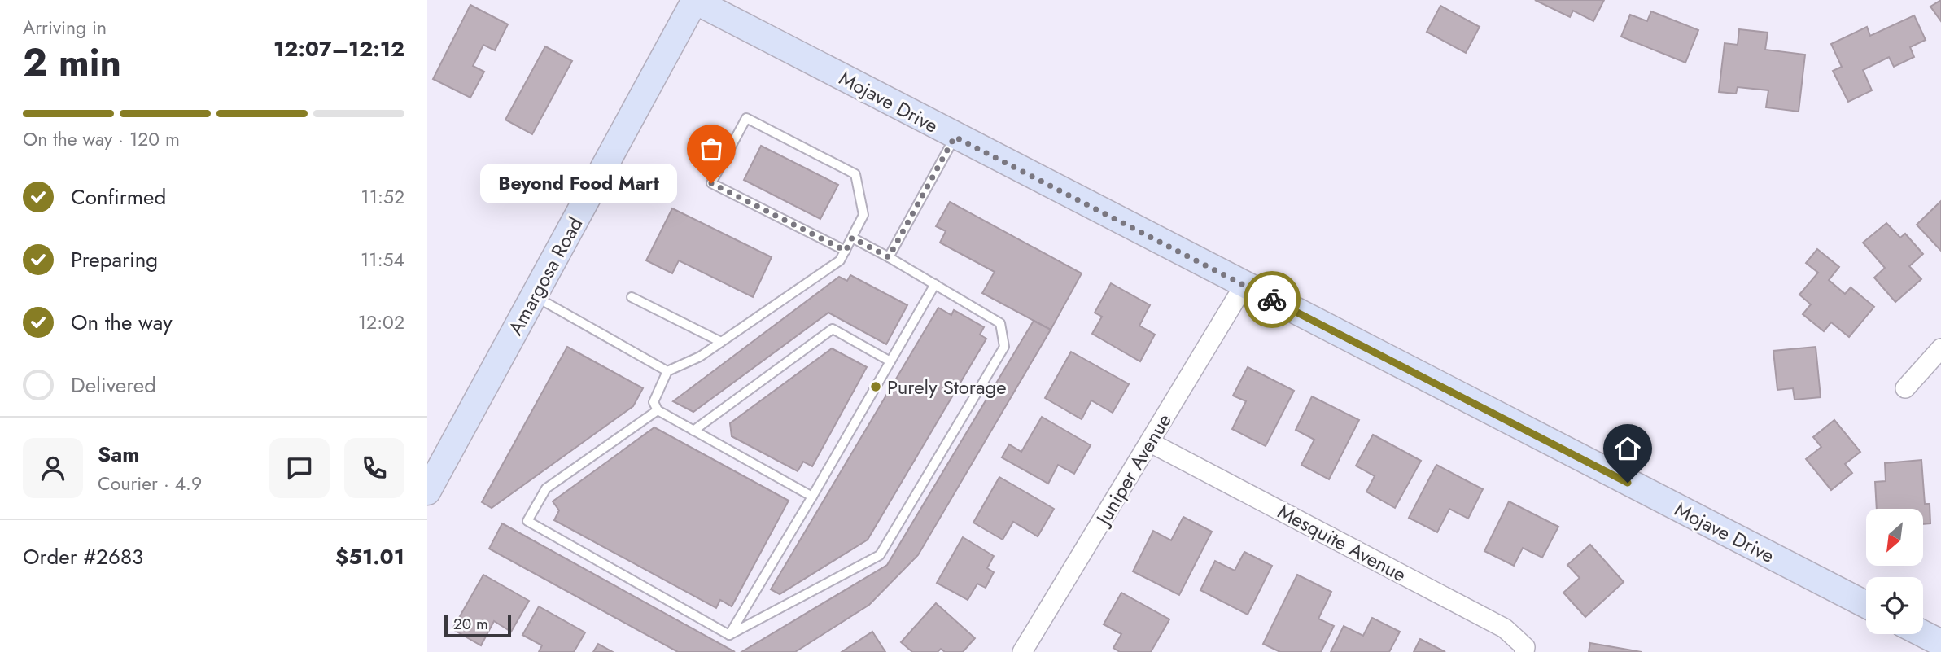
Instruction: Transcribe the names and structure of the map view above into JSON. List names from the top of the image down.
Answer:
{
  "streets": {
    "main road": ["Mojave Drive", "Amargosa Road"],
    "street": ["Juniper Avenue", "Mesquite Avenue"]
  },
  "crossings": [
    ["Mojave Drive", "Amargosa Road"],
    ["Mojave Drive", "Juniper Avenue"],
    ["Juniper Avenue", "Mesquite Avenue"]
  ],
  "places": ["Beyond Food Mart", "Purely Storage"],
  "scale_bar": "20 m",
  "north": "bottom left",
  "page": {
    "heading": ["2 min", "Arriving in", "12:07–12:12"],
    "panel": [
      "Sam",
      "Courier · 4.9",
      "Order #2683",
      "$51.01"
    ],
    "bar": "On the way · 120 m",
    "bubble": "Beyond Food Mart",
    "list": [
      ["Confirmed", "11:52"],
      ["Preparing", "11:54"],
      ["On the way", "12:02"],
      "Delivered"
    ],
    "scale": "20 m"
  }
}
